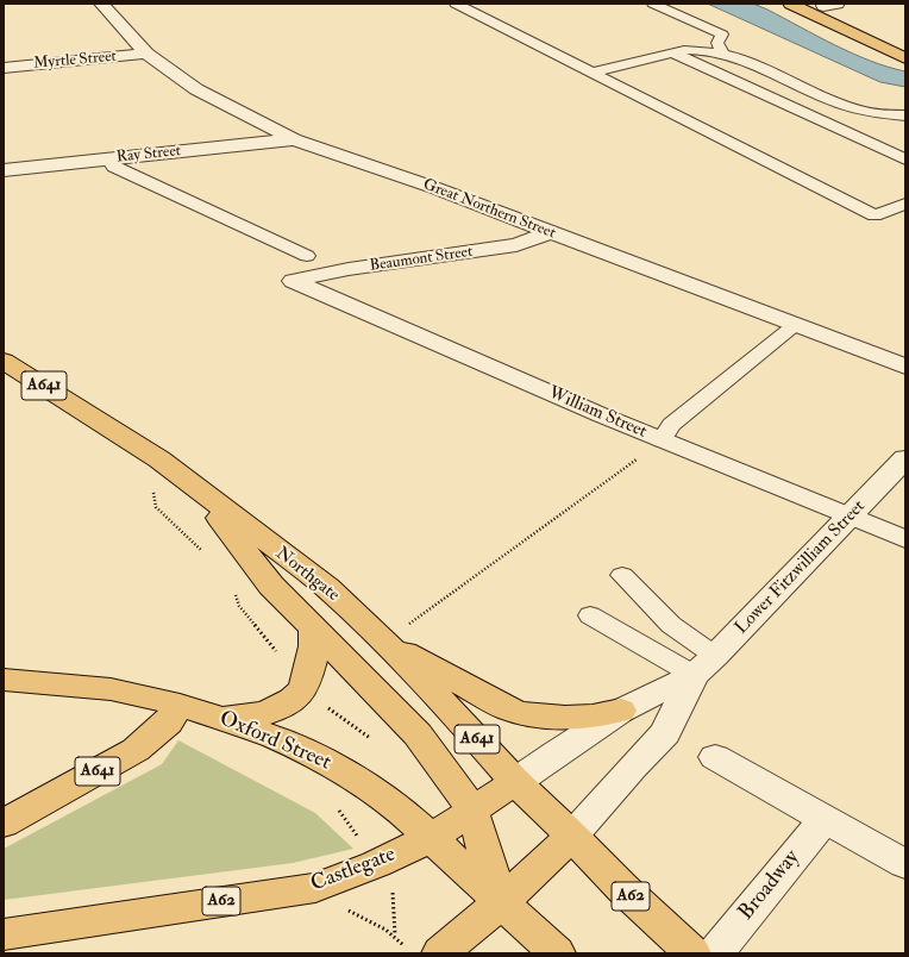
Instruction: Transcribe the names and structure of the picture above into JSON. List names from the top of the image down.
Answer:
{
  "streets": {
    "main road": [
      "A641",
      "Northgate",
      "Oxford Street",
      "Castlegate",
      "A62"
    ],
    "street": [
      "Myrtle Street",
      "Ray Street",
      "Great Northern Street",
      "Beaumont Street",
      "William Street",
      "Lower Fitzwilliam Street",
      "Broadway"
    ]
  },
  "crossings": [
    ["Myrtle Street", "Great Northern Street"],
    ["Ray Street", "Great Northern Street"],
    ["Great Northern Street", "Beaumont Street"],
    ["Beaumont Street", "William Street"],
    ["A641", "Northgate"],
    ["A641", "Oxford Street"],
    ["A641", "Castlegate"],
    ["William Street", "Lower Fitzwilliam Street"],
    ["Lower Fitzwilliam Street", "Northgate"],
    ["Lower Fitzwilliam Street", "Castlegate"],
    ["Lower Fitzwilliam Street", "A62"],
    ["Northgate", "Castlegate"],
    ["Northgate", "A62"],
    ["Oxford Street", "Castlegate"]
  ]
}
